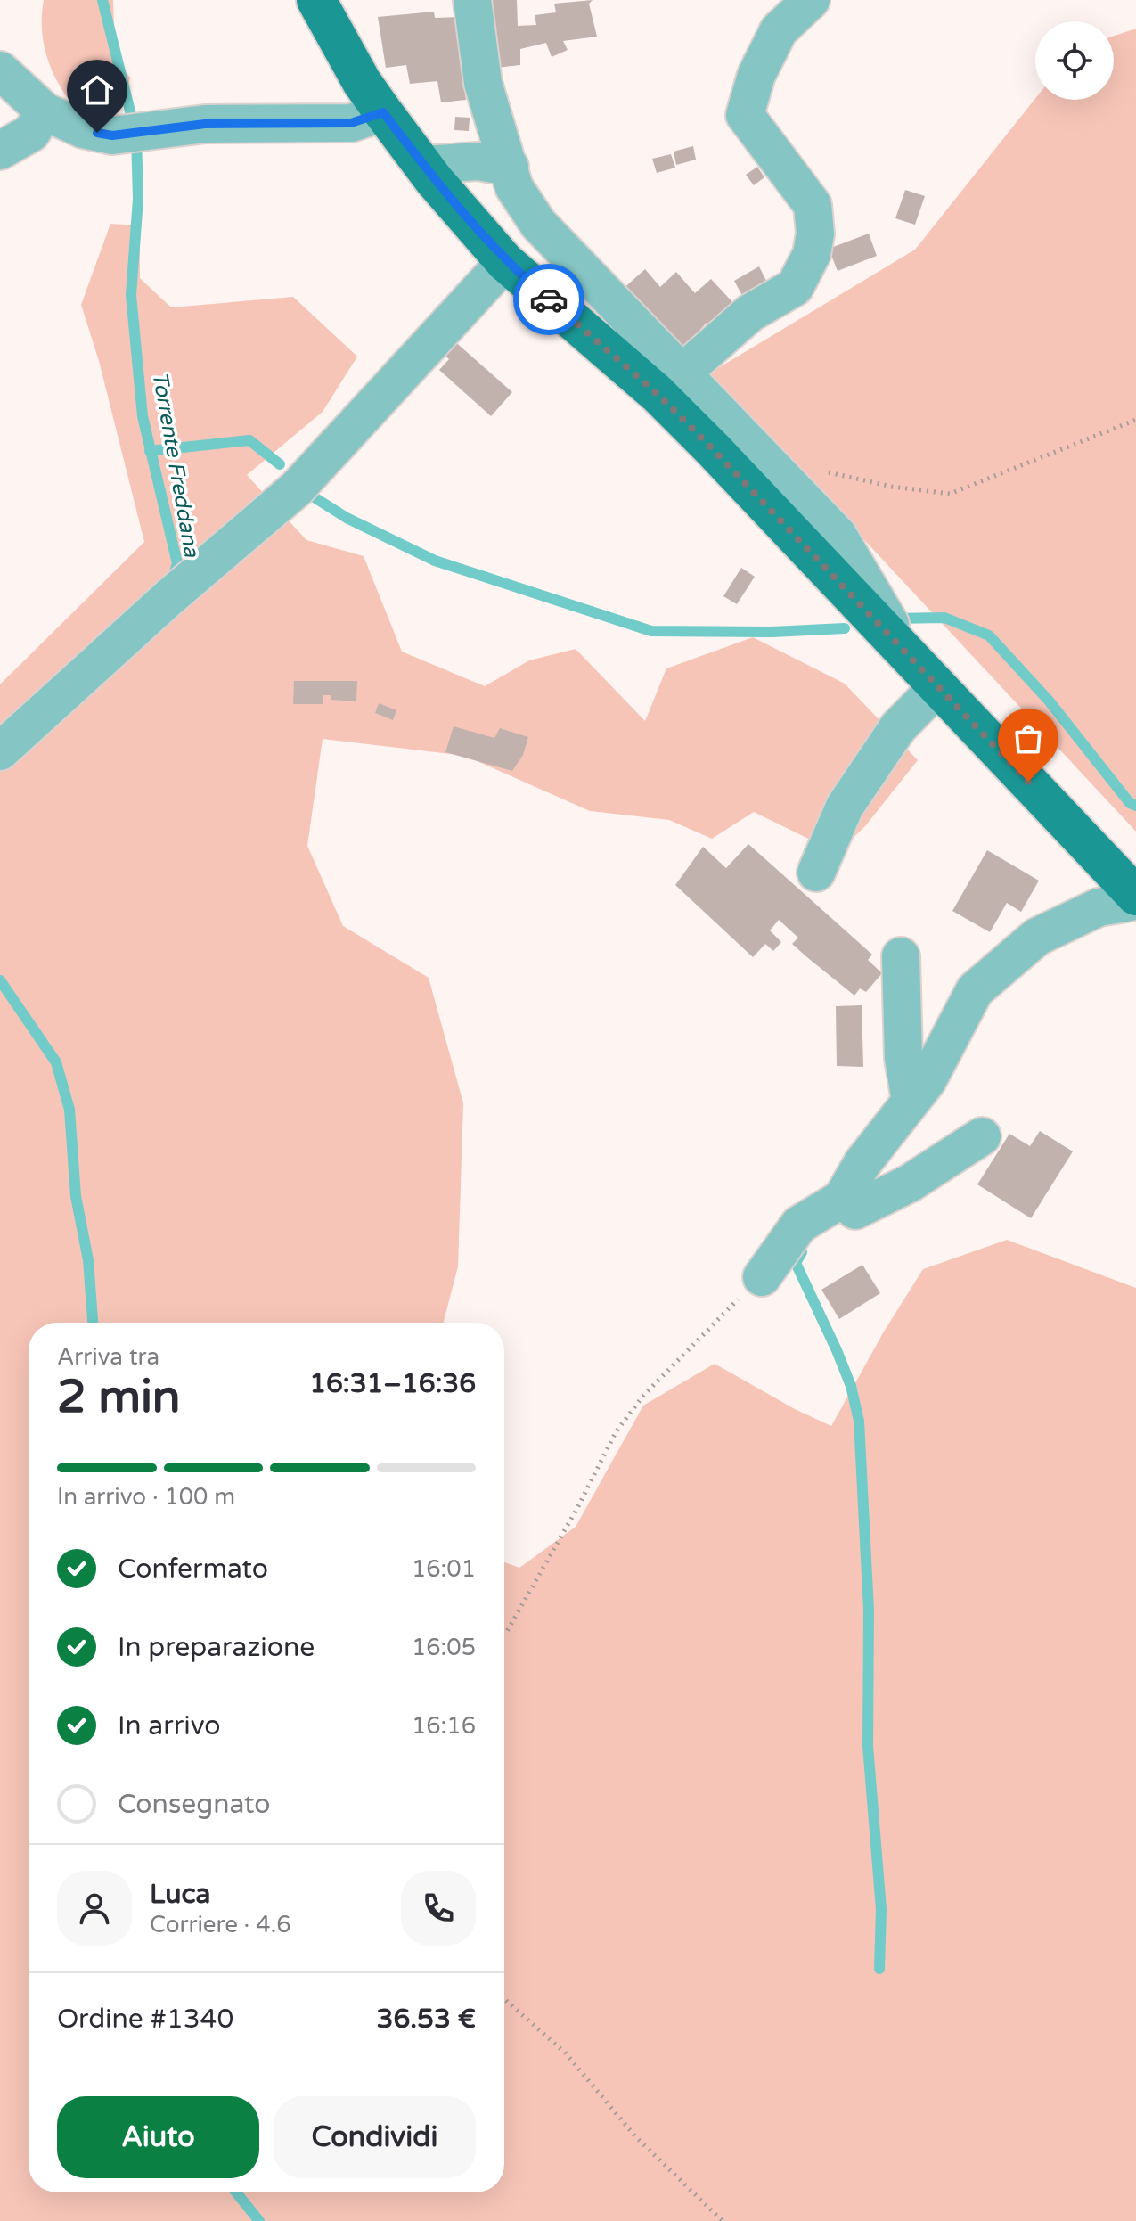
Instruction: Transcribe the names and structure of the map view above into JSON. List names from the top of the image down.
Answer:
{
  "water": ["Torrente Freddana"],
  "page": {
    "heading": ["2 min", "Arriva tra", "16:31–16:36"],
    "panel": [
      "Luca",
      "Corriere · 4.6",
      "Ordine #1340",
      "36.53 €"
    ],
    "bar": "In arrivo · 100 m",
    "list": [
      ["Confermato", "16:01"],
      ["In preparazione", "16:05"],
      ["In arrivo", "16:16"],
      "Consegnato"
    ],
    "buttons": ["Aiuto", "Condividi"]
  }
}
